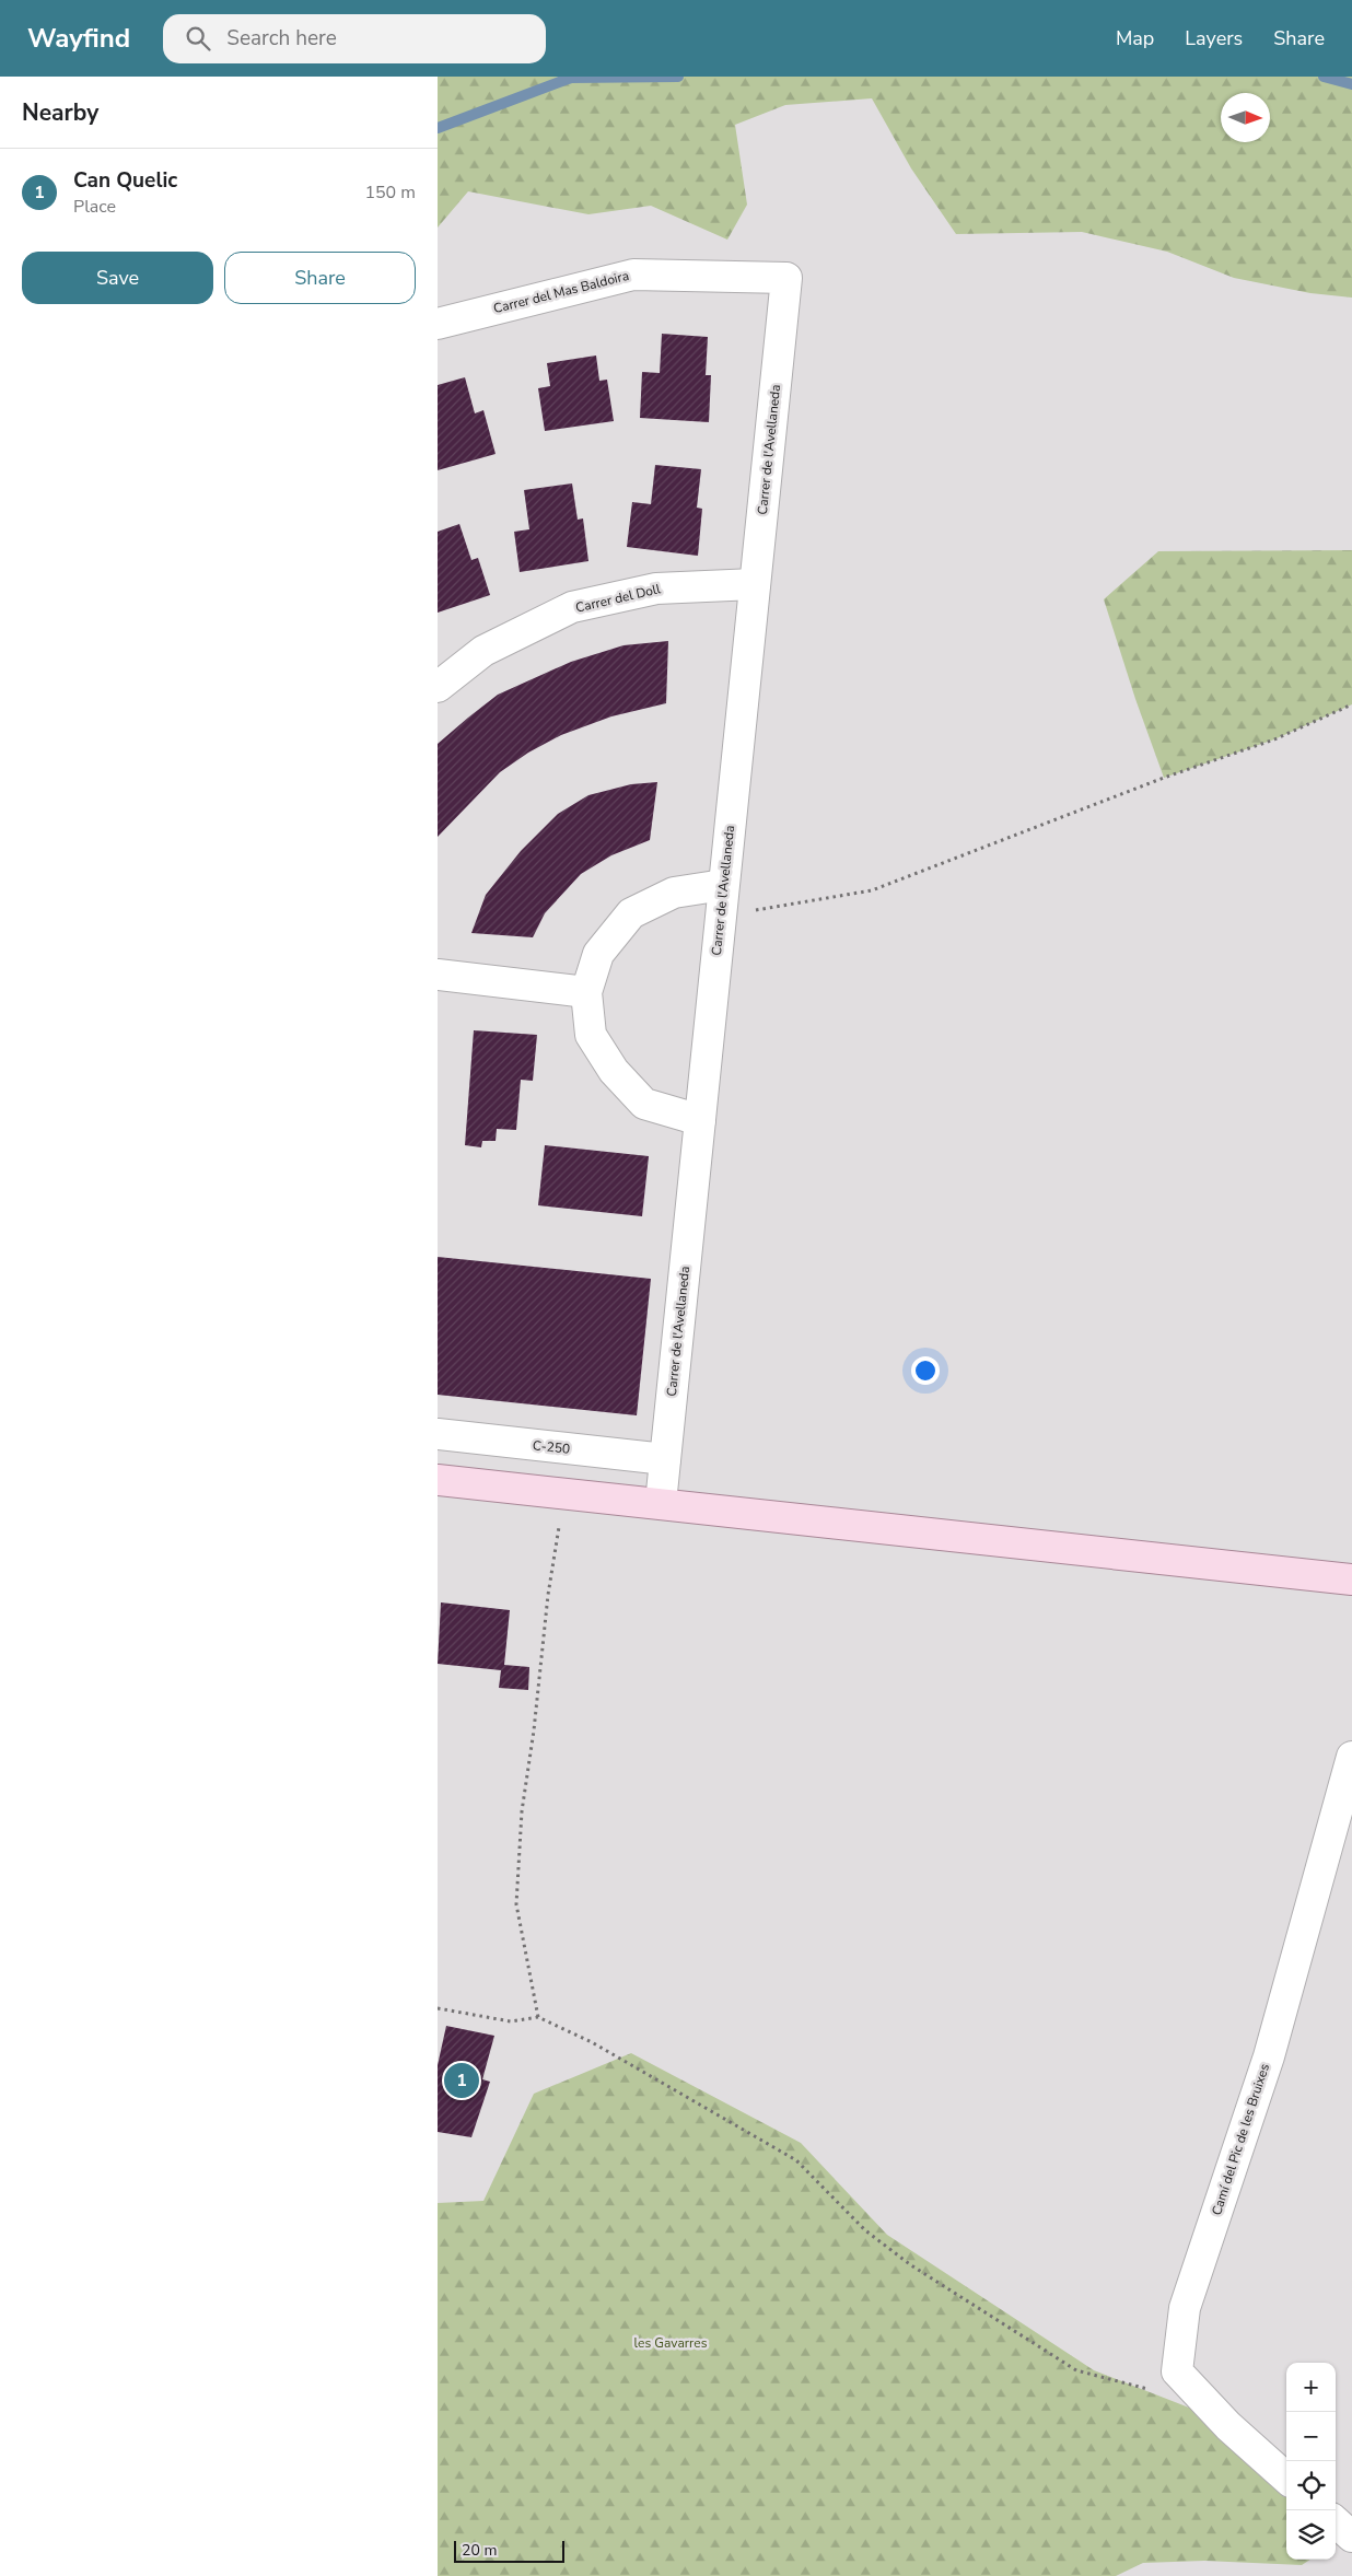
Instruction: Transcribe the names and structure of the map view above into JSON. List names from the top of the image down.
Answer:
{
  "streets": {
    "street": [
      "Carrer del Mas Baldoira",
      "Carrer de l'Avellaneda",
      "Carrer del Doll",
      "C-250",
      "Camí del Pic de les Bruixes"
    ]
  },
  "crossings": [
    ["Carrer del Mas Baldoira", "Carrer de l'Avellaneda"],
    ["Carrer de l'Avellaneda", "Carrer del Doll"],
    ["Carrer de l'Avellaneda", "C-250"]
  ],
  "parks": ["les Gavarres"],
  "scale_bar": "20 m",
  "north": "right",
  "page": {
    "header": "Wayfind",
    "search": "Search here",
    "nav": ["Map", "Layers", "Share"],
    "heading": "Nearby",
    "list": [
      {
        "mark": "1",
        "name": "Can Quelic",
        "note": "Place",
        "value": "150 m"
      }
    ],
    "buttons": ["Save", "Share"],
    "pins": "1",
    "map_buttons": ["+", "−"],
    "scale": "20 m"
  }
}
